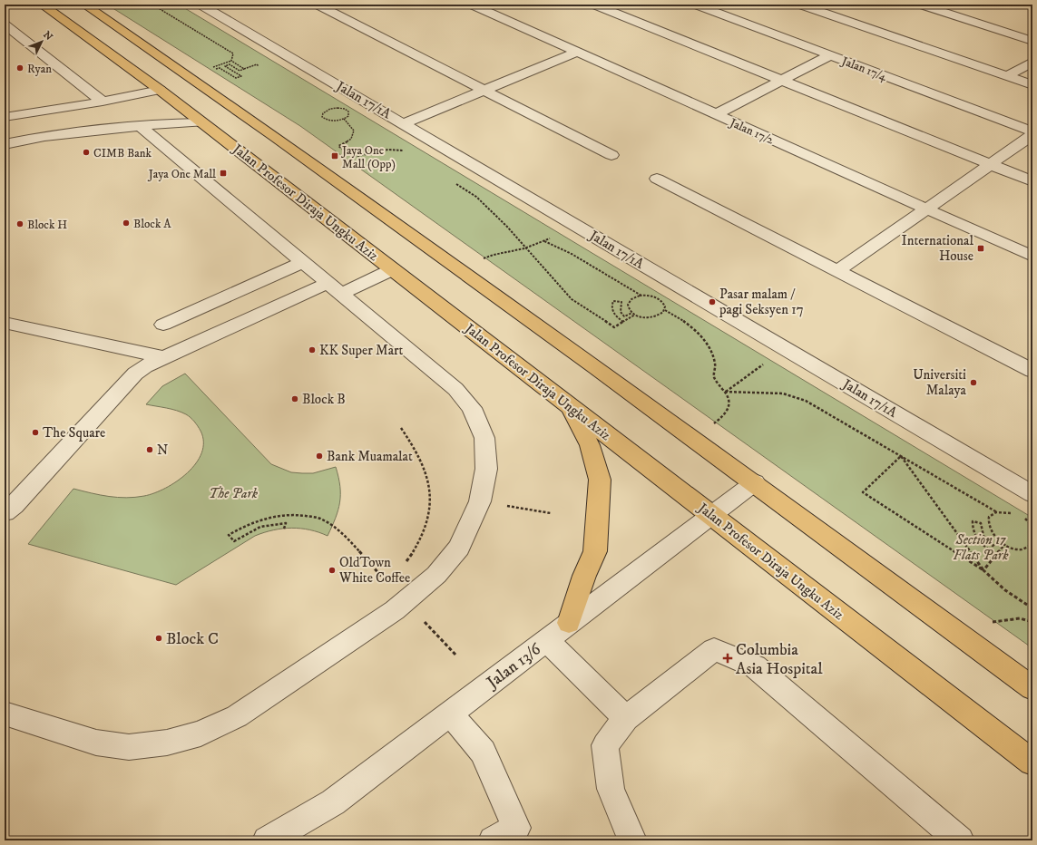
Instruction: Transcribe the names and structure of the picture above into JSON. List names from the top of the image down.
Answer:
{
  "streets": {
    "main road": ["Jalan Profesor Diraja Ungku Aziz"],
    "street": [
      "Jalan 17/4",
      "Jalan 17/1A",
      "Jalan 17/2",
      "Jalan 13/6"
    ]
  },
  "crossings": [
    ["Jalan Profesor Diraja Ungku Aziz", "Jalan 13/6"]
  ],
  "parks": ["The Park", "Section 17 Flats Park"],
  "places": {
    "other": [
      "Ryan",
      "CIMB Bank",
      "Block A",
      "Block H",
      "Pasar malam / pagi Seksyen 17",
      "KK Super Mart",
      "Universiti Malaya",
      "Block B",
      "The Square",
      "N",
      "Bank Muamalat",
      "OldTown White Coffee",
      "Block C"
    ],
    "transit": ["Jaya One Mall (Opp)", "Jaya One Mall", "International House"],
    "health": ["Columbia Asia Hospital"]
  },
  "north": "top right"
}
